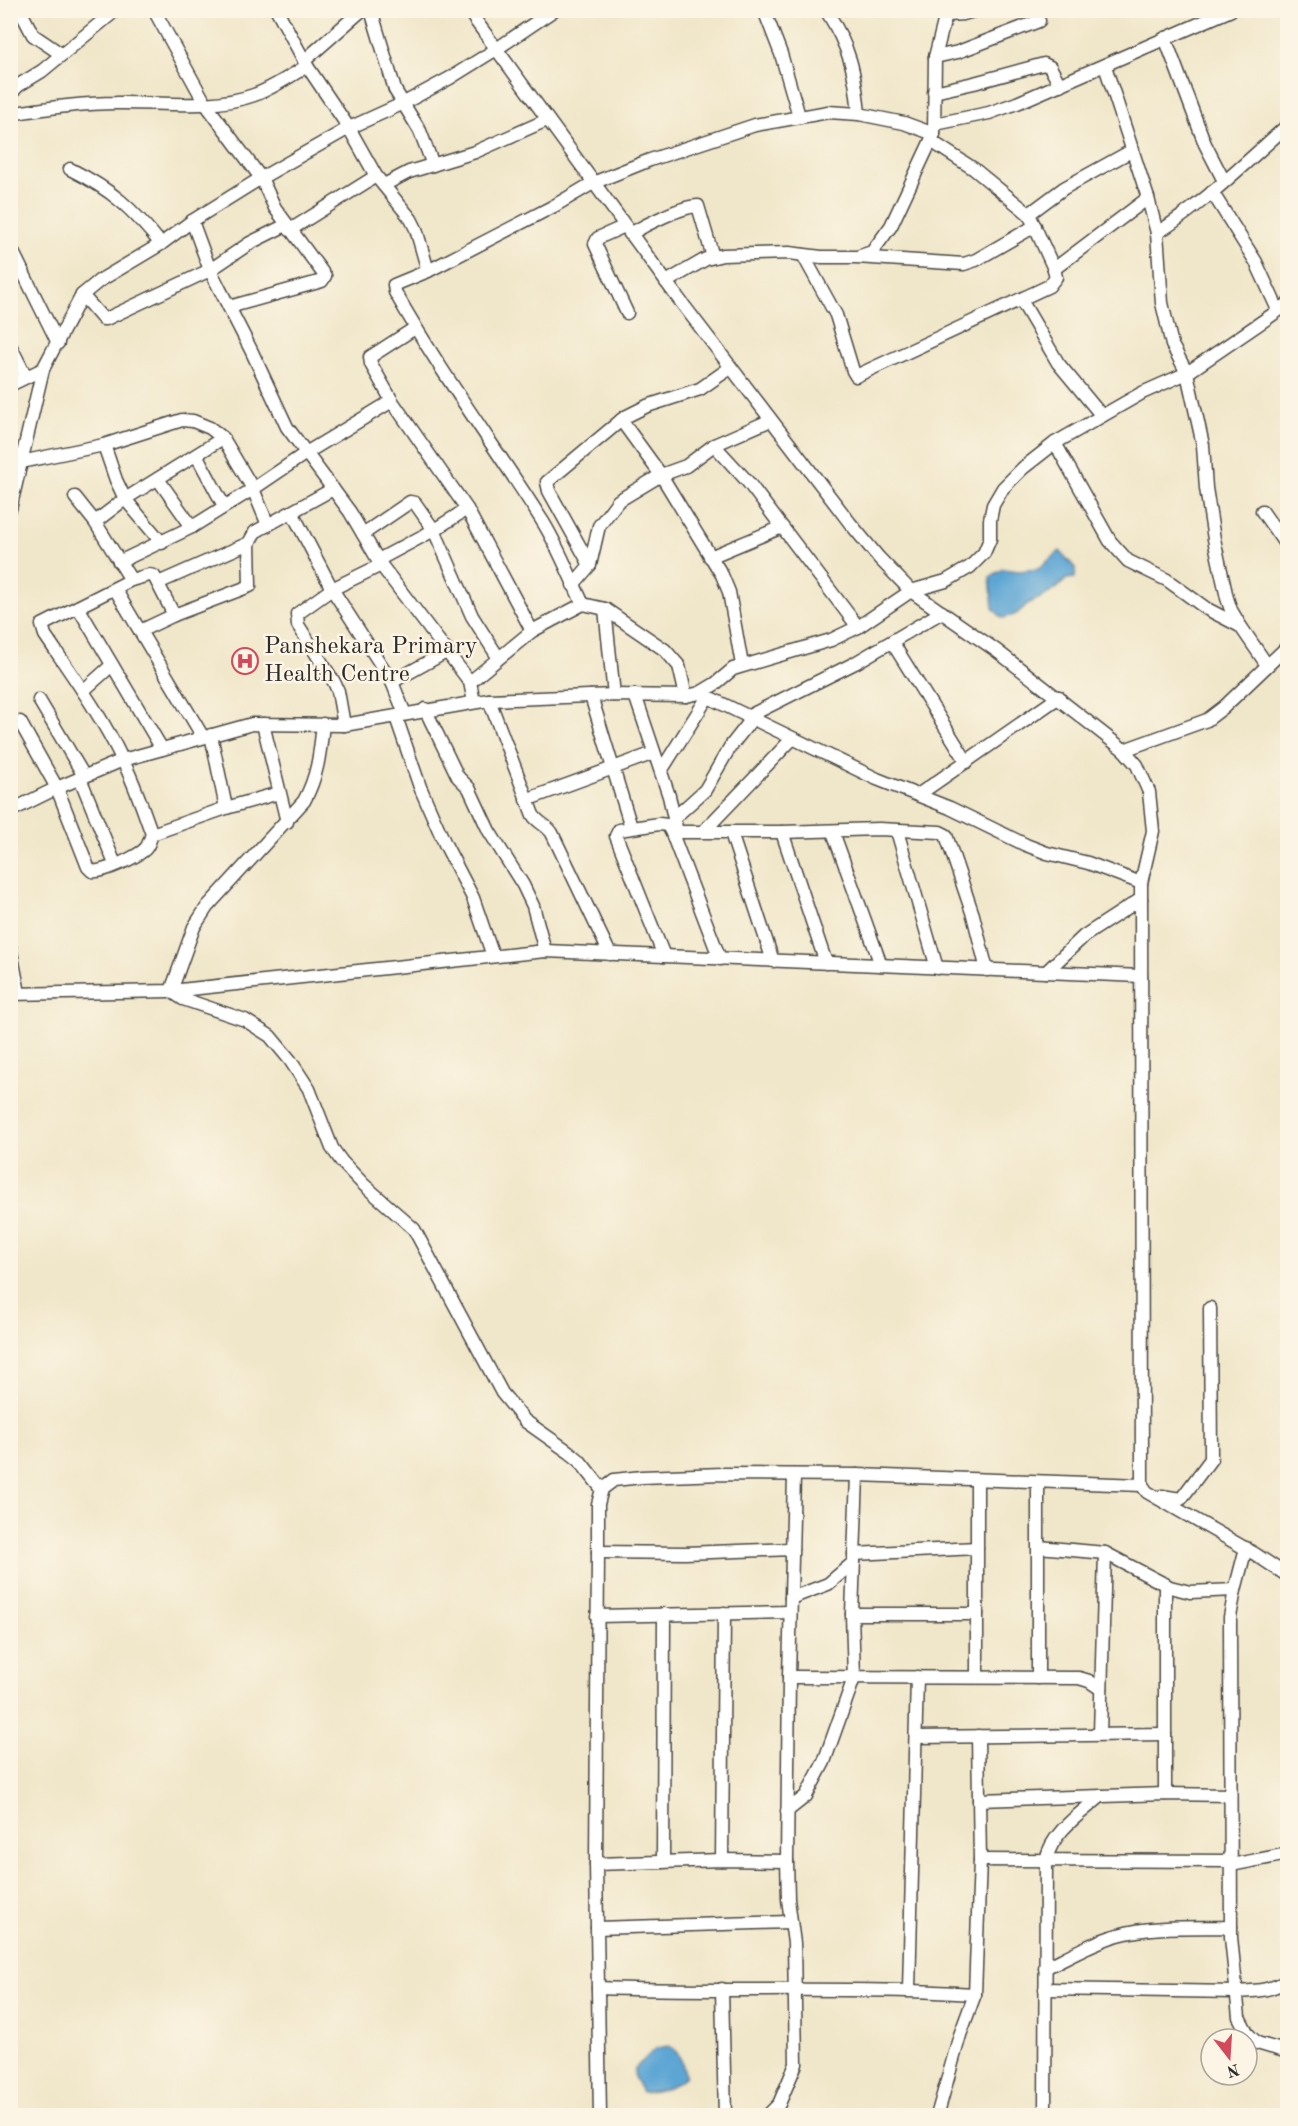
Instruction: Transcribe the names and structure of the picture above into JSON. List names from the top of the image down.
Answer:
{
  "places": {
    "hospital": ["Panshekara Primary Health Centre"]
  },
  "north": "bottom"
}
